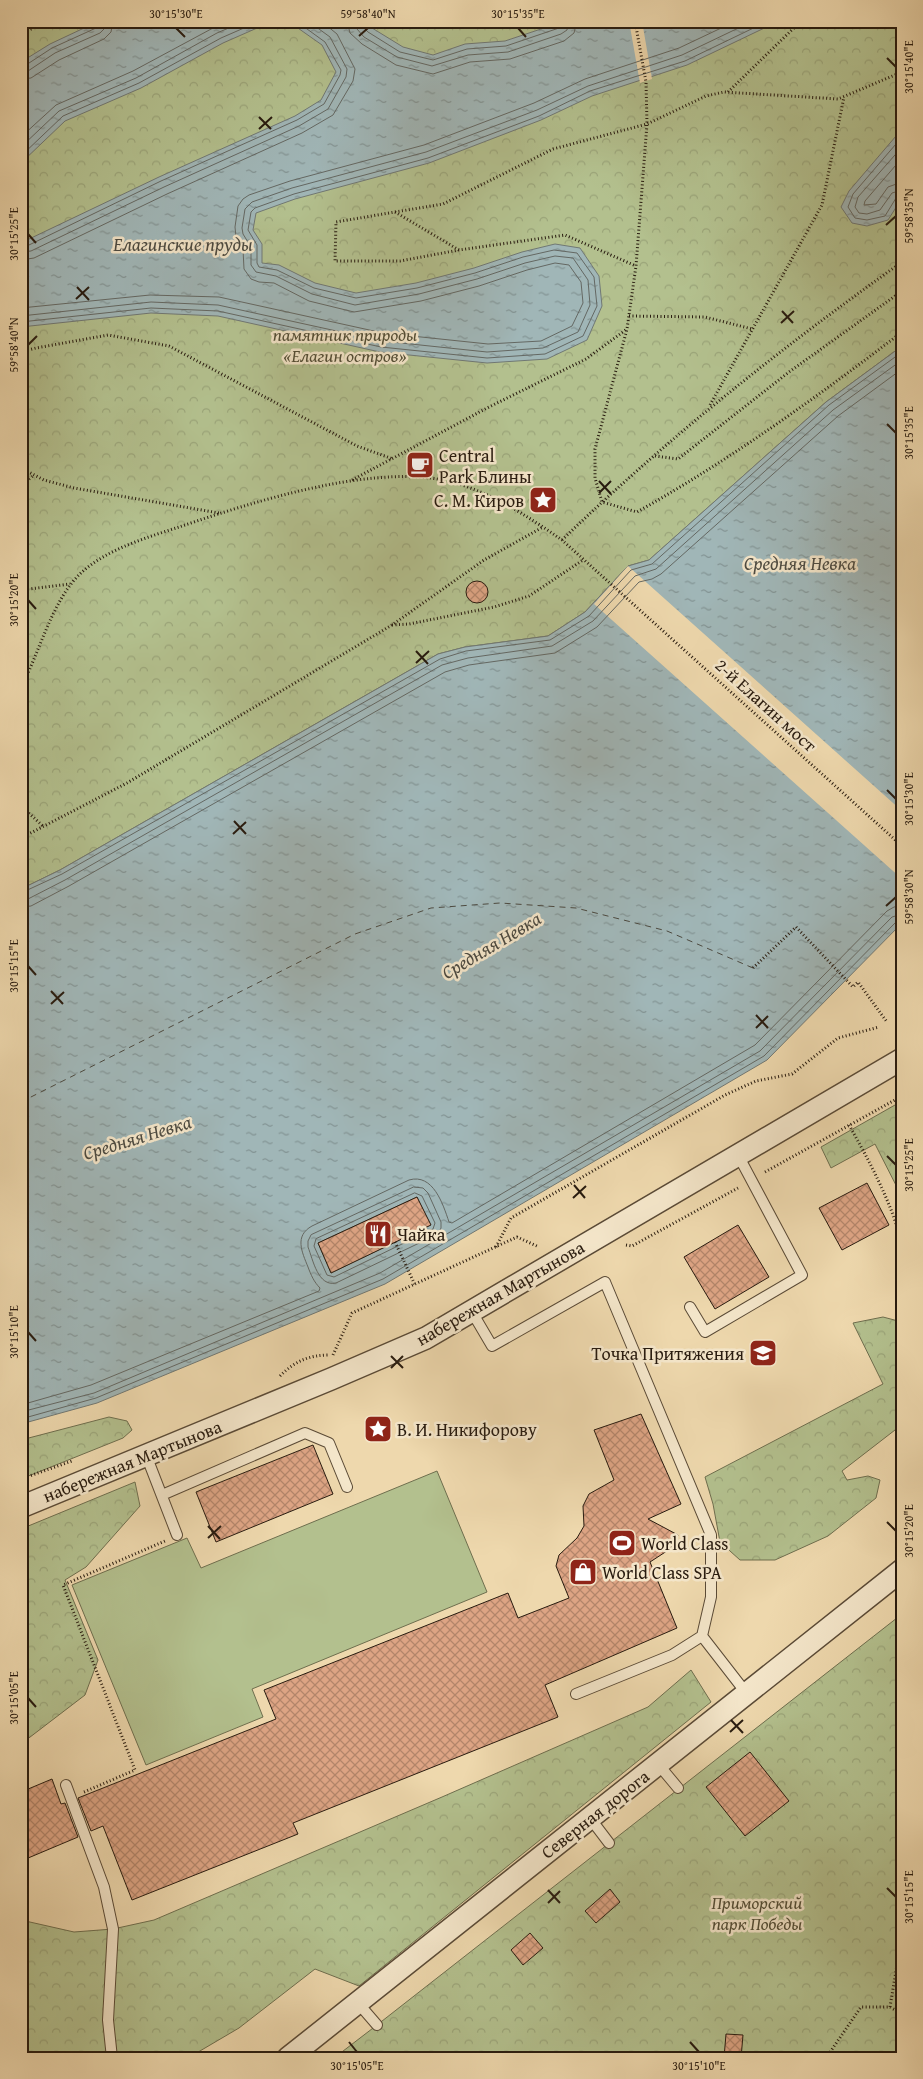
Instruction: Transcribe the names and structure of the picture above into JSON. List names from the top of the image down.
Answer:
{
  "streets": {
    "street": ["набережная Мартынова", "Северная дорога"],
    "path": ["2-й Елагин мост"]
  },
  "water": ["Елагинские пруды", "Средняя Невка"],
  "parks": ["памятник природы «Елагин остров»", "Приморский парк Победы"],
  "places": {
    "cafe": ["Central Park Блины"],
    "place": ["С. М. Киров", "В. И. Никифорову"],
    "restaurant": ["Чайка"],
    "school or university": ["Точка Притяжения"],
    "sports": ["World Class"],
    "shop": ["World Class SPA"]
  },
  "coordinates": [
    "30°15'30\"E",
    "59°58'40\"N",
    "30°15'35\"E",
    "30°15'40\"E",
    "59°58'35\"N",
    "30°15'25\"E",
    "30°15'20\"E",
    "59°58'30\"N",
    "30°15'15\"E",
    "30°15'10\"E",
    "30°15'05\"E"
  ]
}
